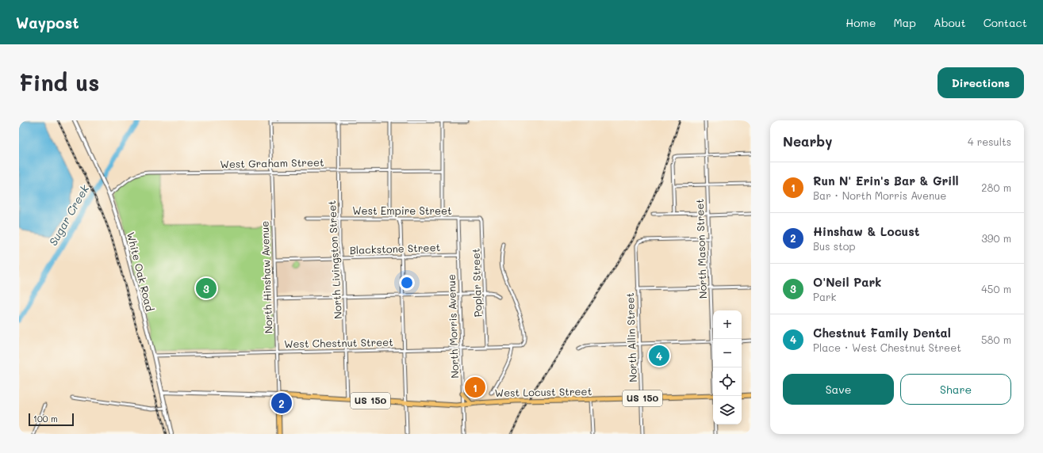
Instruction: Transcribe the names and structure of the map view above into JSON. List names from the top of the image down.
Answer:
{
  "streets": {
    "main road": ["North Hinshaw Avenue", "West Locust Street", "US 150"],
    "street": [
      "West Graham Street",
      "West Empire Street",
      "Blackstone Street",
      "North Mason Street",
      "North Livingston Street",
      "White Oak Road",
      "Poplar Street",
      "North Morris Avenue",
      "North Allin Street",
      "West Chestnut Street"
    ]
  },
  "crossings": [
    ["West Graham Street", "North Livingston Street"],
    ["West Graham Street", "White Oak Road"],
    ["West Graham Street", "North Hinshaw Avenue"],
    ["West Empire Street", "North Livingston Street"],
    ["West Empire Street", "Poplar Street"],
    ["West Empire Street", "North Morris Avenue"],
    ["Blackstone Street", "North Livingston Street"],
    ["Blackstone Street", "North Hinshaw Avenue"],
    ["Blackstone Street", "North Morris Avenue"],
    ["North Mason Street", "North Allin Street"],
    ["North Livingston Street", "West Chestnut Street"],
    ["North Livingston Street", "West Locust Street"],
    ["White Oak Road", "West Chestnut Street"],
    ["White Oak Road", "West Locust Street"],
    ["North Hinshaw Avenue", "West Chestnut Street"],
    ["North Hinshaw Avenue", "West Locust Street"],
    ["Poplar Street", "West Chestnut Street"],
    ["North Morris Avenue", "West Chestnut Street"],
    ["North Morris Avenue", "West Locust Street"],
    ["North Allin Street", "West Locust Street"]
  ],
  "water": ["Sugar Creek"],
  "scale_bar": "100 m",
  "page": {
    "header": "Waypost",
    "nav": [
      "Home",
      "Map",
      "About",
      "Contact"
    ],
    "buttons": [
      "Directions",
      ["Save", "Share"]
    ],
    "title": "Find us",
    "heading": ["Nearby", "4 results"],
    "list": [
      {
        "mark": "1",
        "name": "Run N' Erin's Bar & Grill",
        "note": "Bar · North Morris Avenue",
        "value": "280 m"
      },
      {
        "mark": "2",
        "name": "Hinshaw & Locust",
        "note": "Bus stop",
        "value": "390 m"
      },
      {
        "mark": "3",
        "name": "O'Neil Park",
        "note": "Park",
        "value": "450 m"
      },
      {
        "mark": "4",
        "name": "Chestnut Family Dental",
        "note": "Place · West Chestnut Street",
        "value": "580 m"
      }
    ],
    "pins": [
      "3",
      "4",
      "1",
      "2"
    ],
    "map_buttons": ["+", "−"],
    "scale": "100 m"
  }
}
